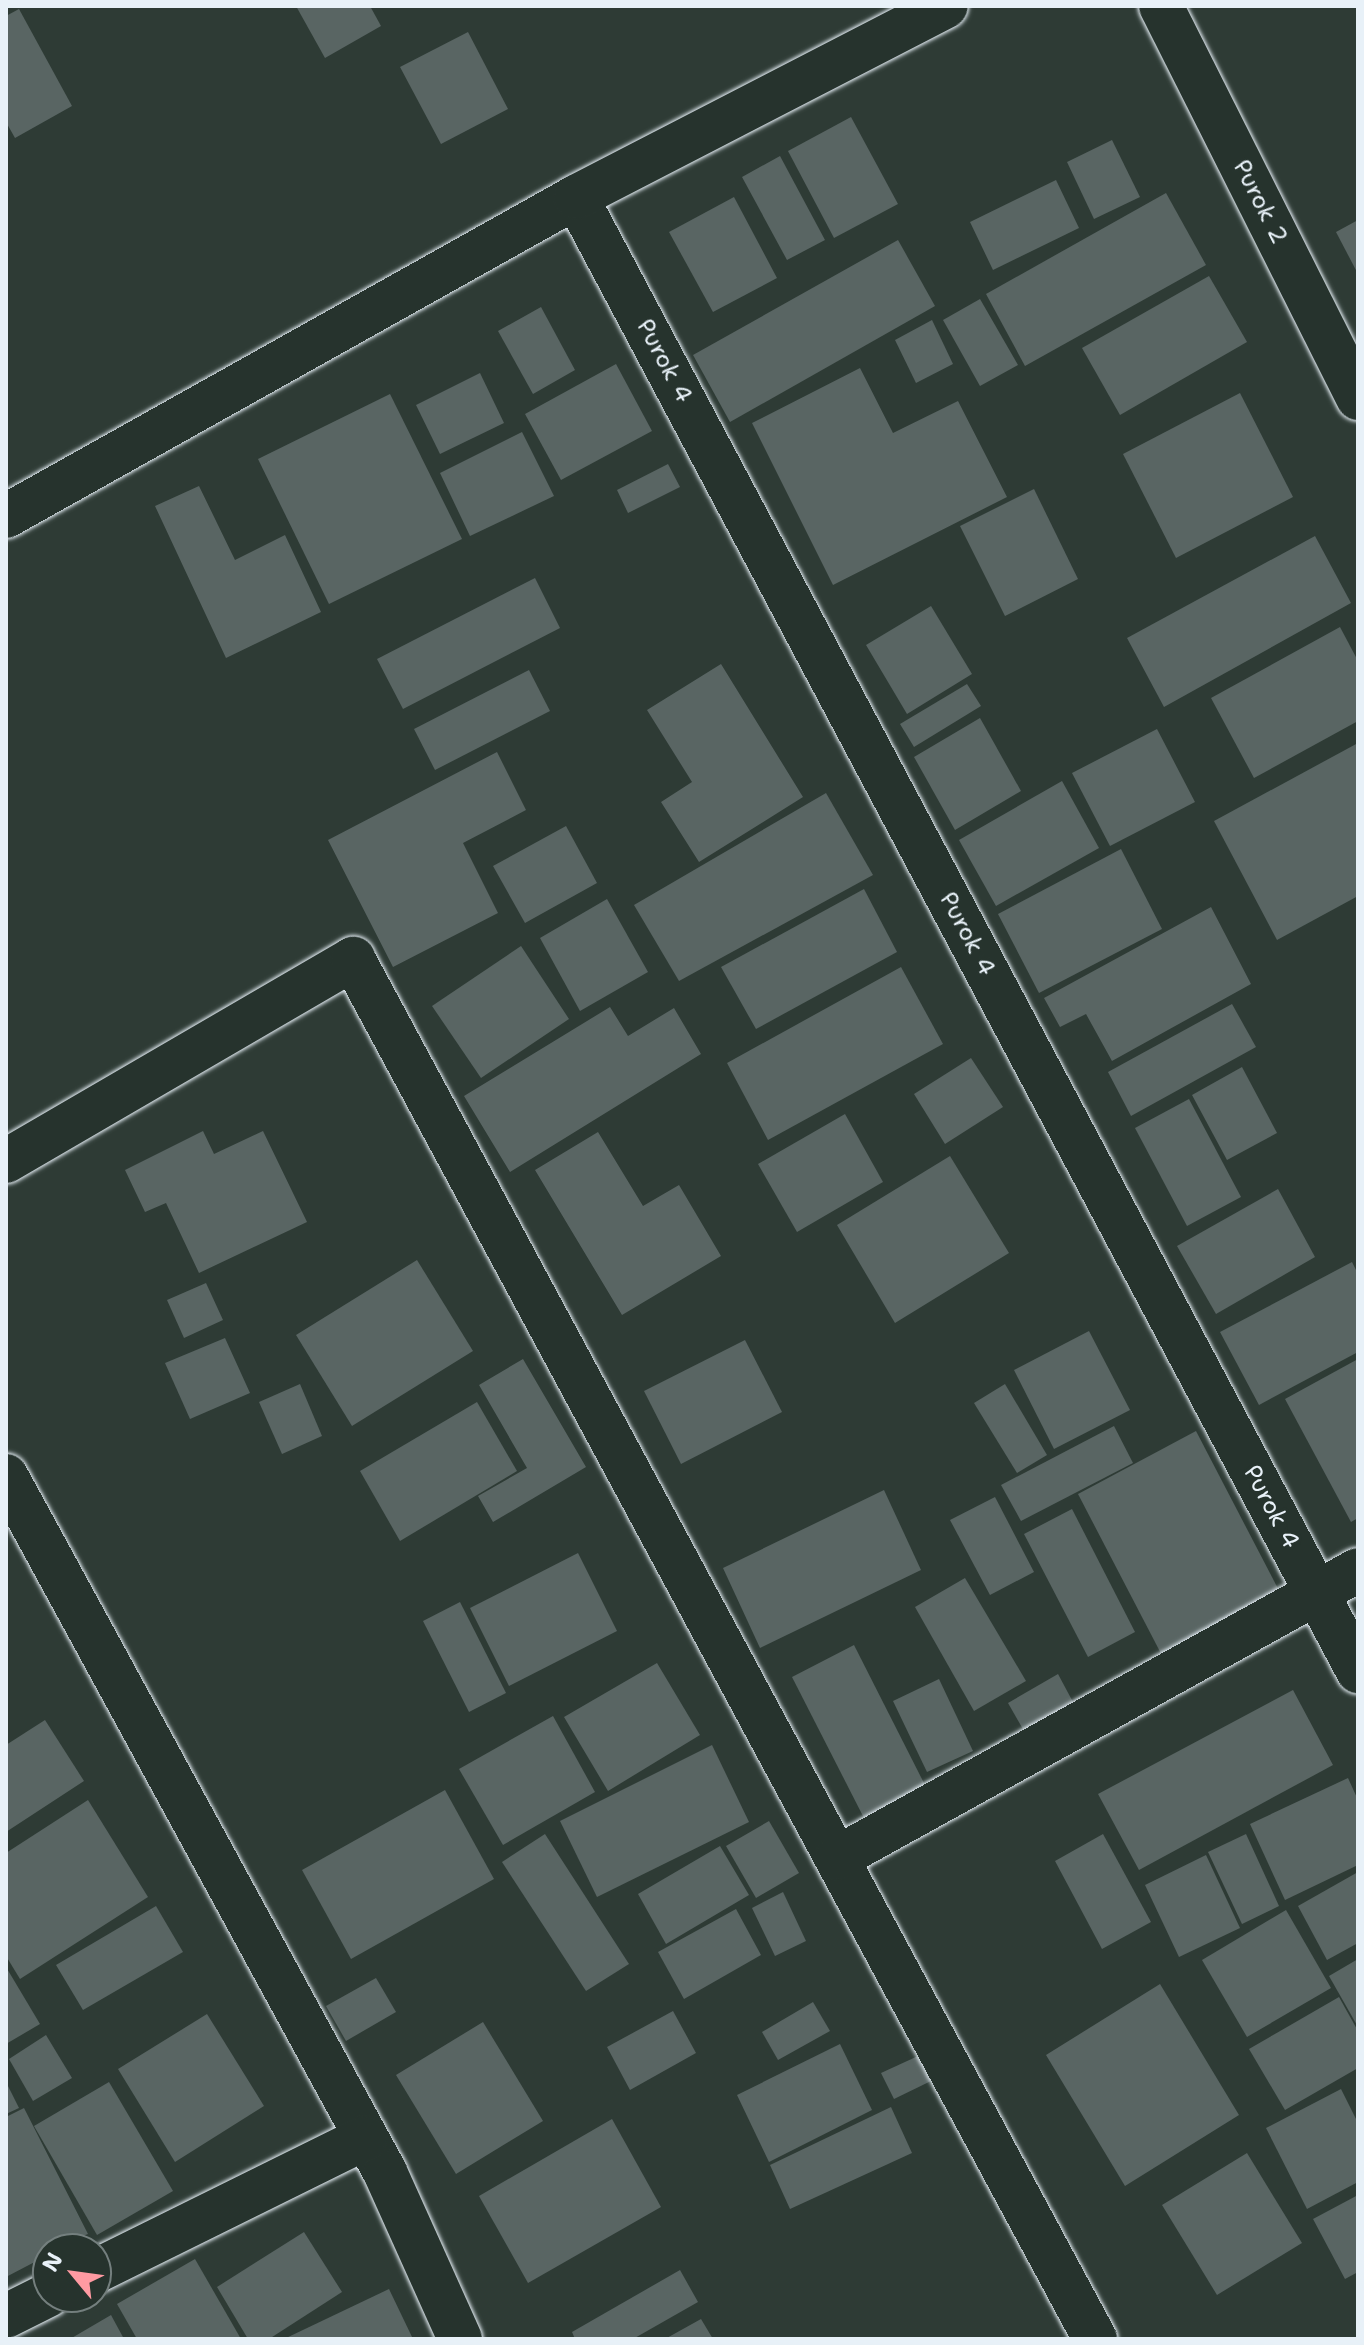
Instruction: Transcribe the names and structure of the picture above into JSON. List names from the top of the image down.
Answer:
{
  "streets": {
    "street": ["Purok 2", "Purok 4"]
  },
  "north": "top left"
}
